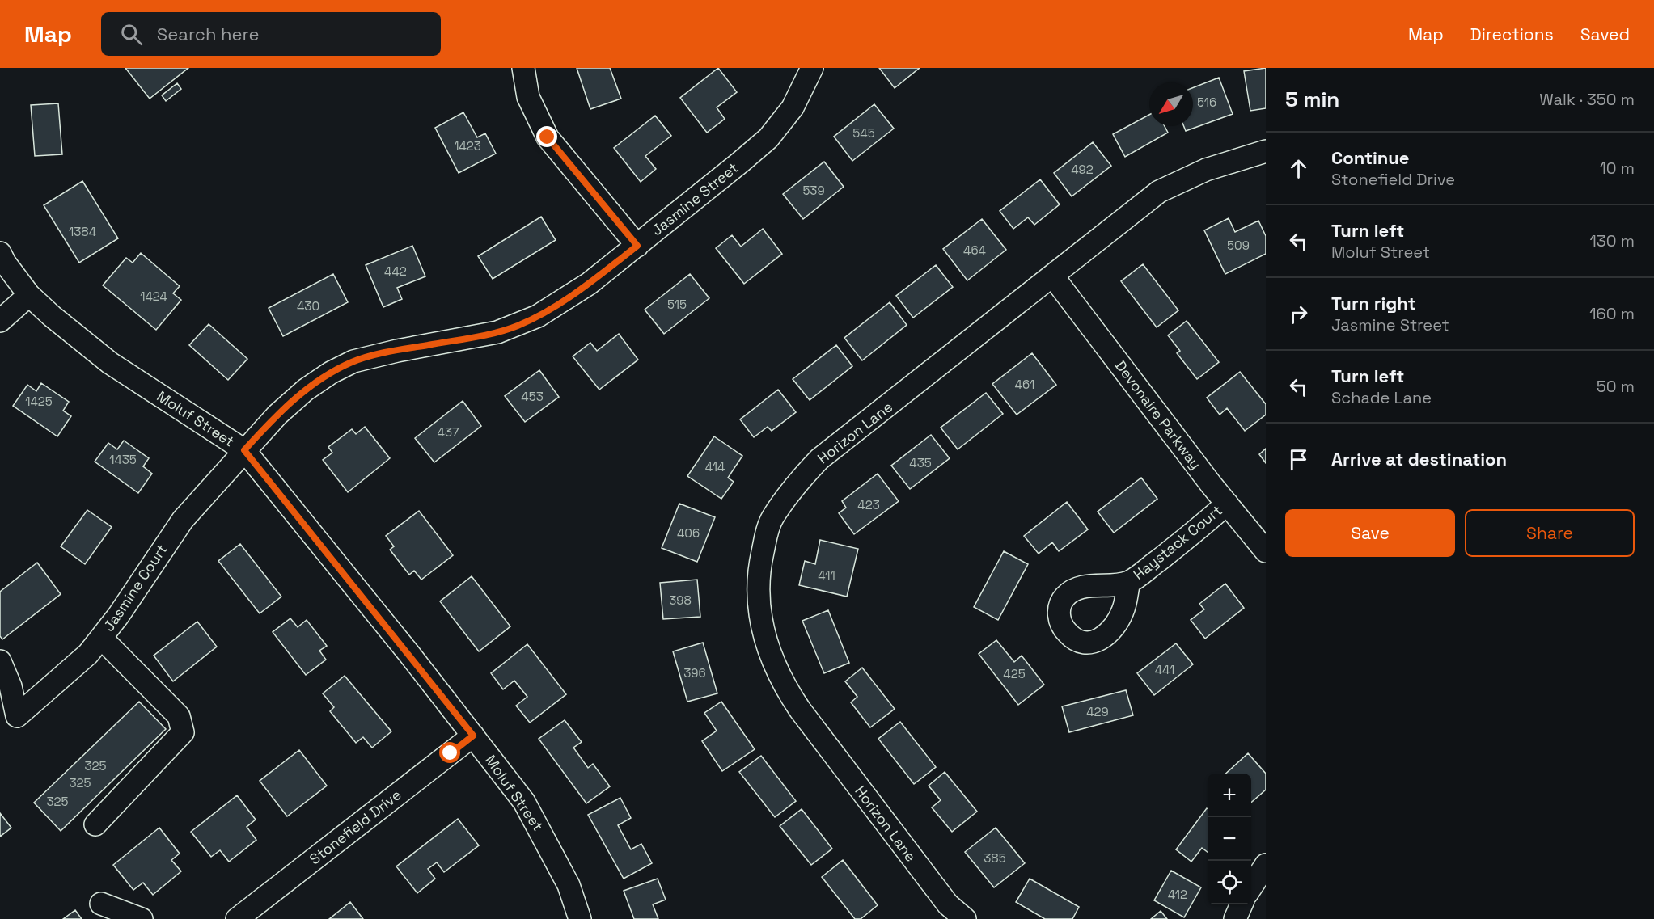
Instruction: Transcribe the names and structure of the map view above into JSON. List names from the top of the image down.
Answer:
{
  "streets": {
    "street": [
      "Jasmine Street",
      "Devonaire Parkway",
      "Moluf Street",
      "Horizon Lane",
      "Haystack Court",
      "Jasmine Court",
      "Stonefield Drive"
    ]
  },
  "crossings": [
    ["Jasmine Street", "Moluf Street"],
    ["Jasmine Street", "Jasmine Court"],
    ["Devonaire Parkway", "Horizon Lane"],
    ["Devonaire Parkway", "Haystack Court"],
    ["Moluf Street", "Jasmine Court"],
    ["Moluf Street", "Stonefield Drive"]
  ],
  "house_numbers": [
    "516",
    "545",
    "1423",
    "492",
    "539",
    "1384",
    "509",
    "464",
    "442",
    "1424",
    "515",
    "430",
    "461",
    "453",
    "1425",
    "437",
    "1435",
    "435",
    "414",
    "423",
    "406",
    "411",
    "398",
    "441",
    "396",
    "425",
    "429",
    "325",
    "325",
    "325",
    "385",
    "412"
  ],
  "north": "bottom left",
  "page": {
    "header": "Map",
    "search": "Search here",
    "nav": ["Map", "Directions", "Saved"],
    "heading": ["5 min", "Walk · 350 m"],
    "list": [
      ["Continue", "Stonefield Drive", "10 m"],
      ["Turn left", "Moluf Street", "130 m"],
      ["Turn right", "Jasmine Street", "160 m"],
      ["Turn left", "Schade Lane", "50 m"],
      "Arrive at destination"
    ],
    "buttons": ["Save", "Share"],
    "map_buttons": ["+", "−"]
  }
}
